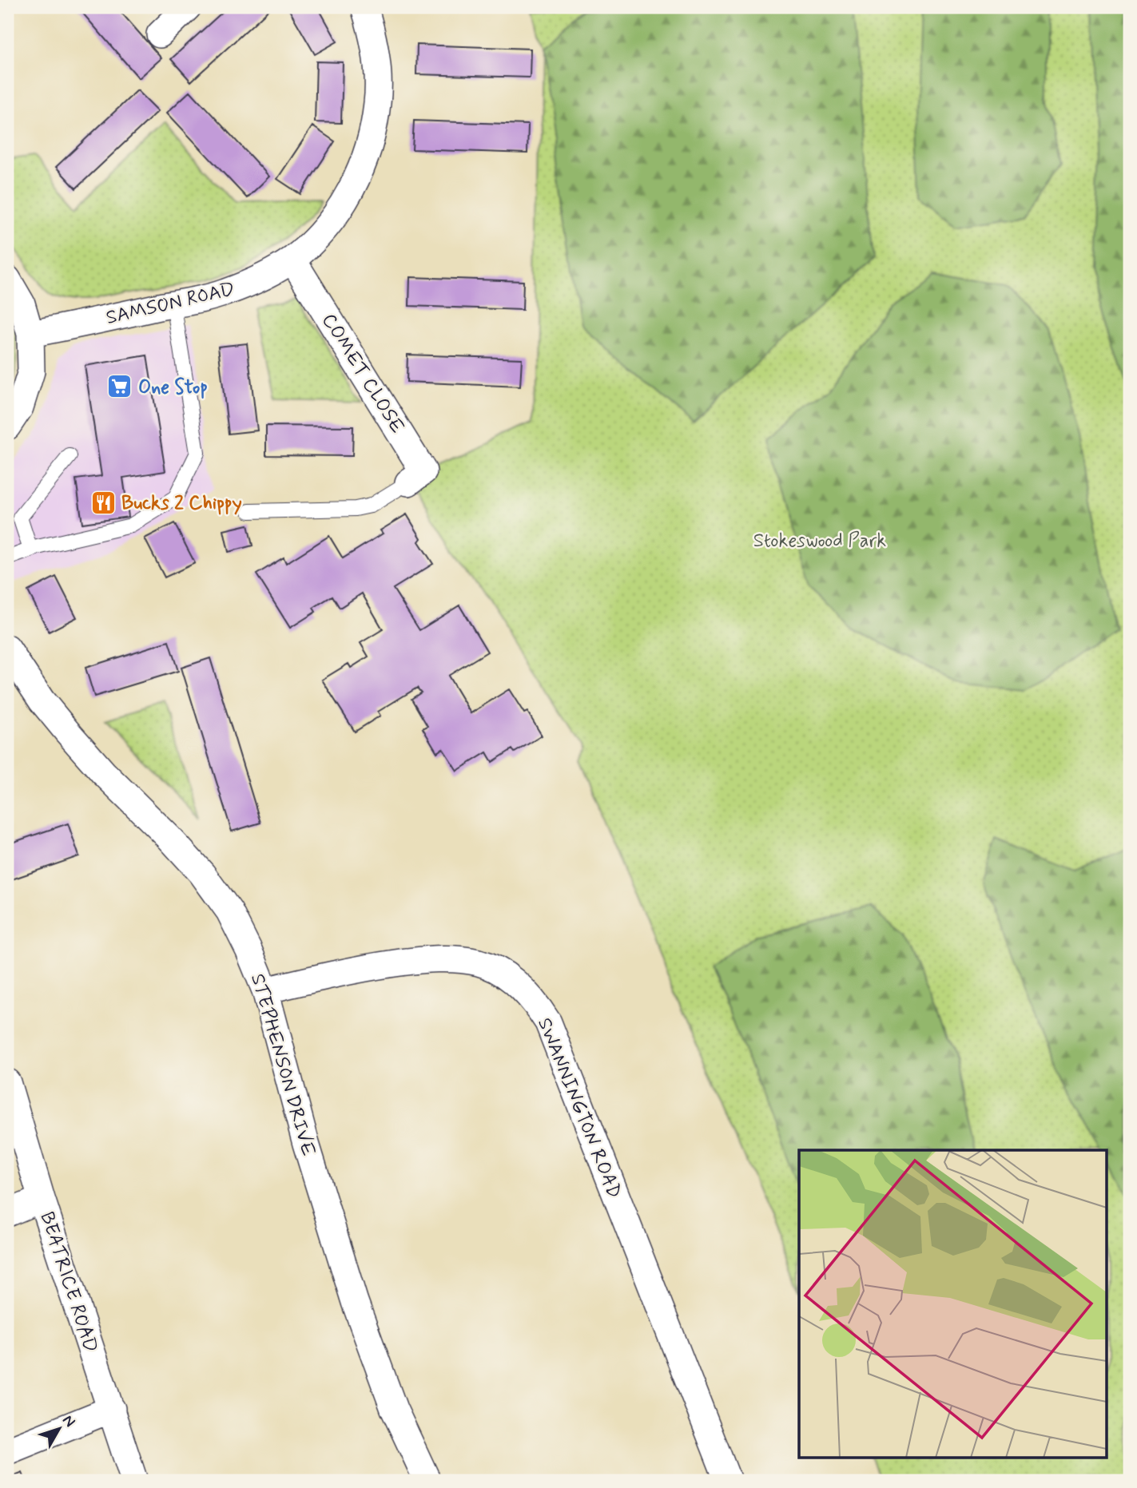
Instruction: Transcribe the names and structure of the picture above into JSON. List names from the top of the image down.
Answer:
{
  "streets": {
    "street": [
      "SAMSON ROAD",
      "COMET CLOSE",
      "STEPHENSON DRIVE",
      "SWANNINGTON ROAD",
      "BEATRICE ROAD"
    ]
  },
  "crossings": [
    ["SAMSON ROAD", "COMET CLOSE"],
    ["STEPHENSON DRIVE", "SWANNINGTON ROAD"]
  ],
  "parks": ["Stokeswood Park"],
  "places": {
    "supermarket": ["One Stop"],
    "restaurant": ["Bucks 2 Chippy"]
  },
  "north": "top right"
}
